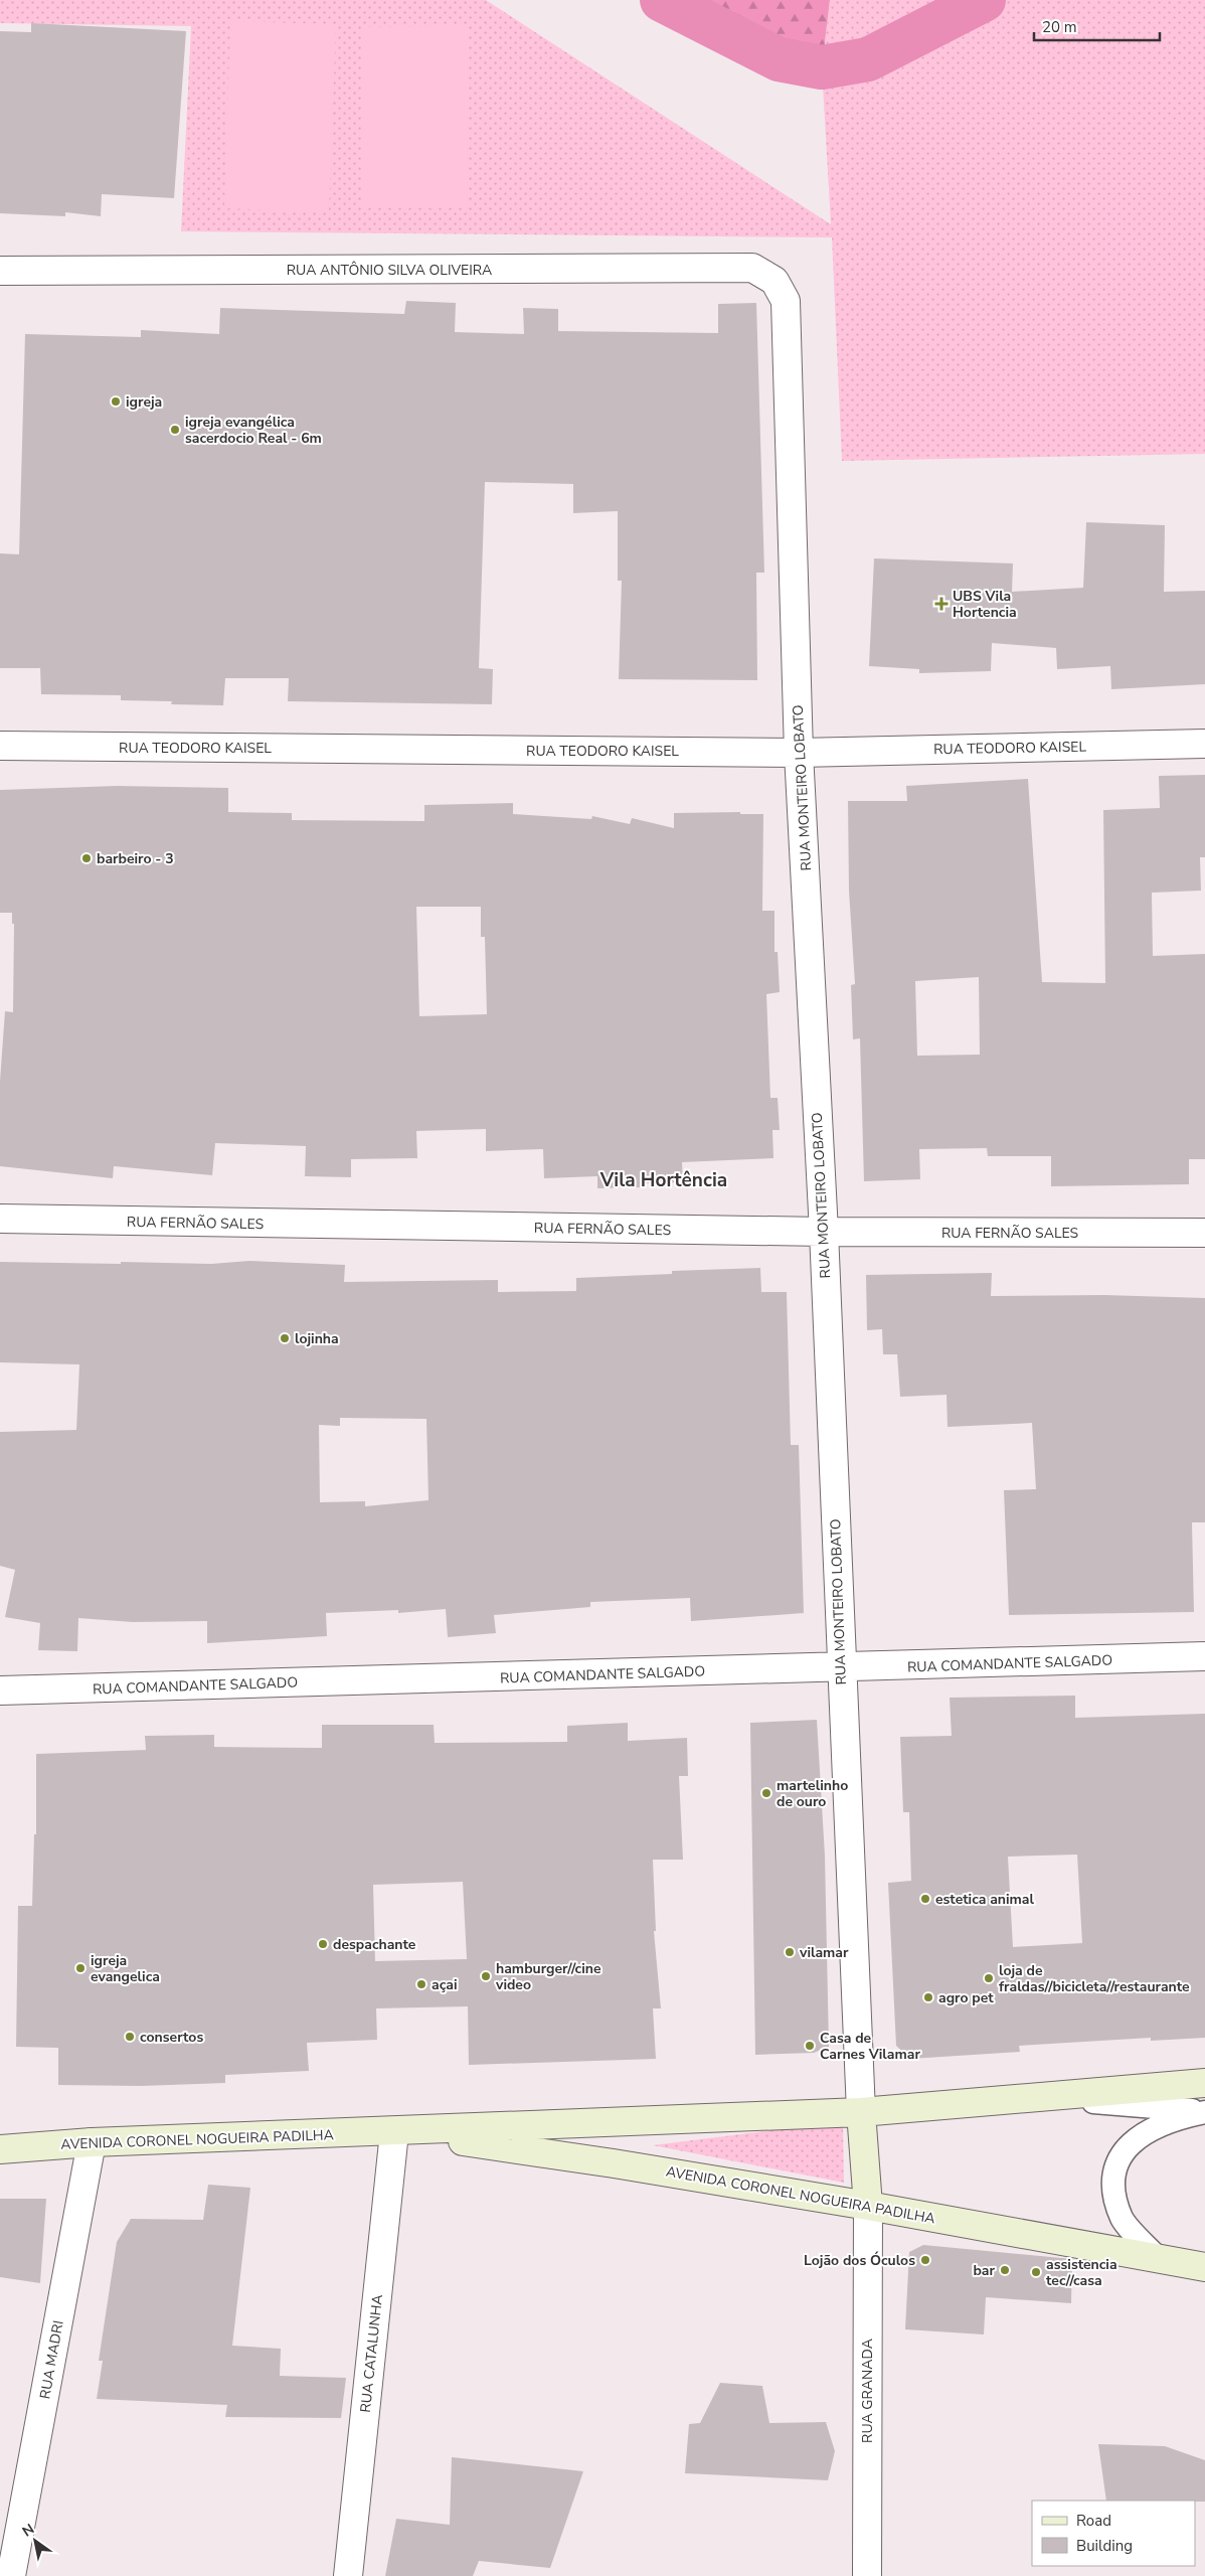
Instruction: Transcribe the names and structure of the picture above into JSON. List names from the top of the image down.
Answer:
{
  "streets": {
    "main road": ["AVENIDA CORONEL NOGUEIRA PADILHA"],
    "street": [
      "RUA ANTÔNIO SILVA OLIVEIRA",
      "RUA TEODORO KAISEL",
      "RUA MONTEIRO LOBATO",
      "RUA FERNÃO SALES",
      "RUA COMANDANTE SALGADO",
      "RUA CATALUNHA",
      "RUA MADRI",
      "RUA GRANADA"
    ]
  },
  "crossings": [
    ["RUA ANTÔNIO SILVA OLIVEIRA", "RUA MONTEIRO LOBATO"],
    ["RUA TEODORO KAISEL", "RUA MONTEIRO LOBATO"],
    ["RUA MONTEIRO LOBATO", "RUA FERNÃO SALES"],
    ["RUA MONTEIRO LOBATO", "RUA COMANDANTE SALGADO"],
    ["RUA MONTEIRO LOBATO", "AVENIDA CORONEL NOGUEIRA PADILHA"],
    ["AVENIDA CORONEL NOGUEIRA PADILHA", "RUA CATALUNHA"],
    ["AVENIDA CORONEL NOGUEIRA PADILHA", "RUA MADRI"],
    ["AVENIDA CORONEL NOGUEIRA PADILHA", "RUA GRANADA"]
  ],
  "districts": ["Vila Hortência"],
  "places": {
    "other": [
      "igreja",
      "igreja evangélica sacerdocio Real - 6m",
      "barbeiro - 3",
      "lojinha",
      "martelinho de ouro",
      "estetica animal",
      "despachante",
      "vilamar",
      "igreja evangelica",
      "hamburger//cine video",
      "loja de fraldas//bicicleta//restaurante",
      "açai",
      "agro pet",
      "consertos",
      "Casa de Carnes Vilamar",
      "Lojão dos Óculos",
      "bar",
      "assistencia tec//casa"
    ],
    "health": ["UBS Vila Hortencia"]
  },
  "legend": ["Road", "Building"],
  "scale_bar": "20 m",
  "north": "top left"
}
